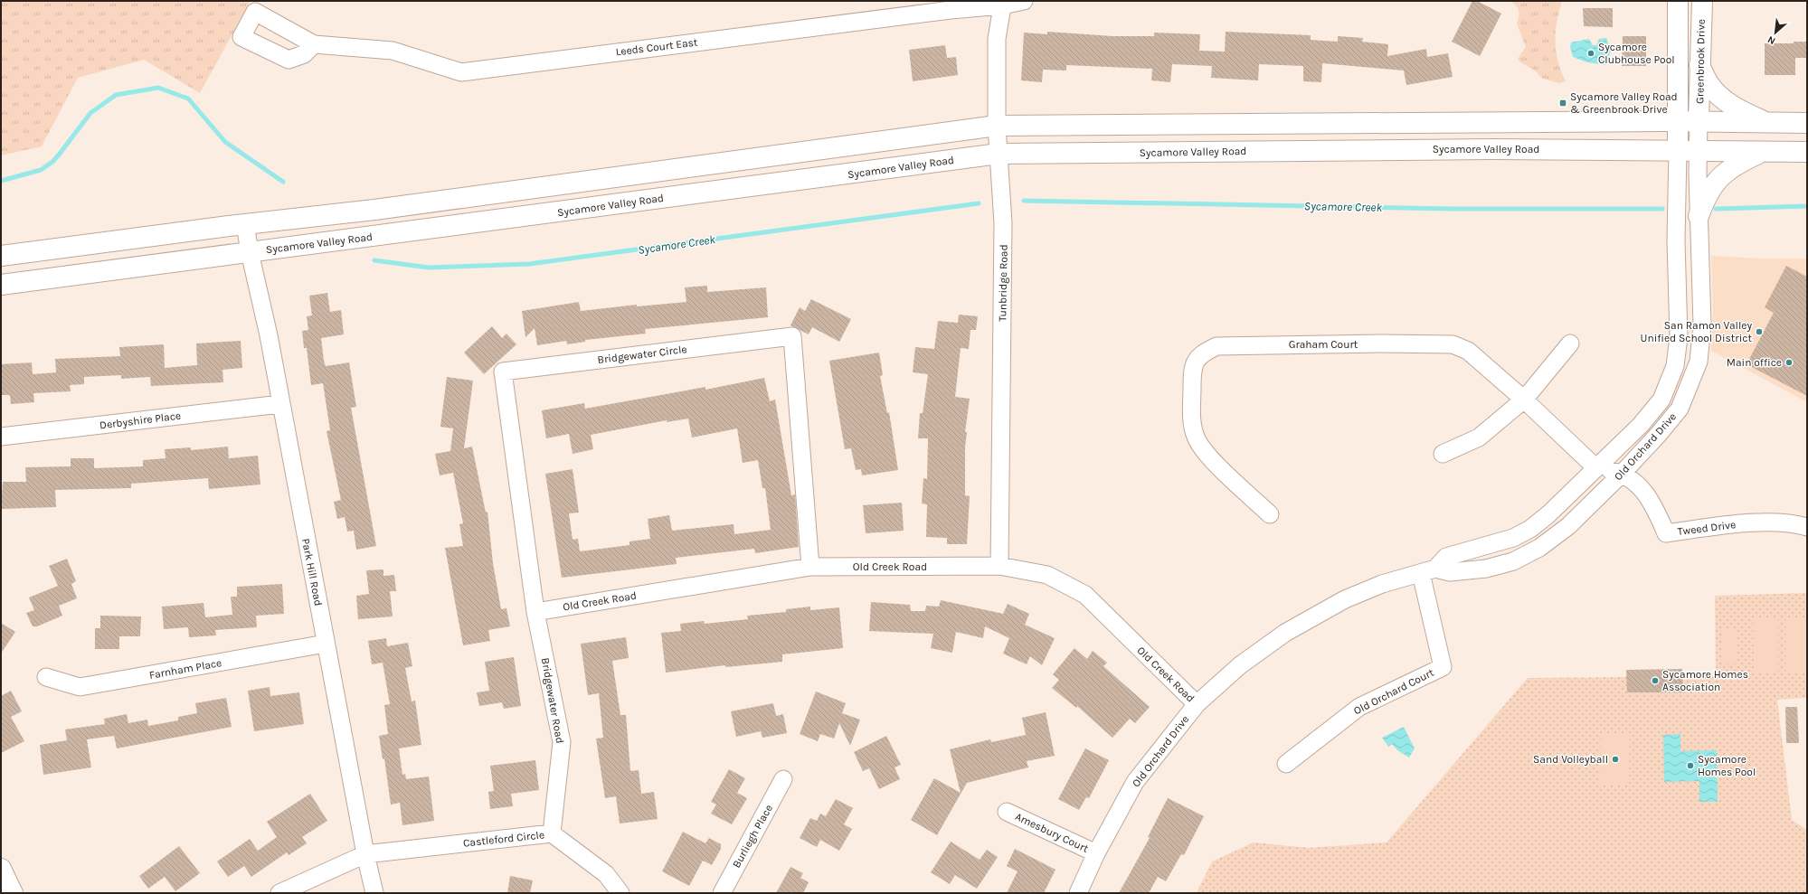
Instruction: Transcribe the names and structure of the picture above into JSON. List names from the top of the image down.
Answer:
{
  "streets": {
    "main road": ["Greenbrook Drive", "Sycamore Valley Road"],
    "street": [
      "Leeds Court East",
      "Tunbridge Road",
      "Graham Court",
      "Bridgewater Circle",
      "Derbyshire Place",
      "Old Orchard Drive",
      "Tweed Drive",
      "Old Creek Road",
      "Park Hill Road",
      "Farnham Place",
      "Old Orchard Court",
      "Bridgewater Road",
      "Amesbury Court",
      "Burliegh Place",
      "Castleford Circle"
    ]
  },
  "crossings": [
    ["Leeds Court East", "Tunbridge Road"],
    ["Greenbrook Drive", "Sycamore Valley Road"],
    ["Greenbrook Drive", "Old Orchard Drive"],
    ["Sycamore Valley Road", "Tunbridge Road"],
    ["Sycamore Valley Road", "Old Orchard Drive"],
    ["Sycamore Valley Road", "Park Hill Road"],
    ["Tunbridge Road", "Old Creek Road"],
    ["Graham Court", "Old Orchard Drive"],
    ["Graham Court", "Tweed Drive"],
    ["Bridgewater Circle", "Old Creek Road"],
    ["Bridgewater Circle", "Bridgewater Road"],
    ["Derbyshire Place", "Park Hill Road"],
    ["Old Orchard Drive", "Tweed Drive"],
    ["Old Orchard Drive", "Old Creek Road"],
    ["Old Orchard Drive", "Old Orchard Court"],
    ["Old Orchard Drive", "Amesbury Court"],
    ["Old Creek Road", "Bridgewater Road"],
    ["Park Hill Road", "Farnham Place"],
    ["Park Hill Road", "Castleford Circle"],
    ["Bridgewater Road", "Castleford Circle"]
  ],
  "water": ["Sycamore Creek"],
  "places": {
    "other": [
      "Sycamore Clubhouse Pool",
      "San Ramon Valley Unified School District",
      "Main office",
      "Sycamore Homes Association",
      "Sand Volleyball",
      "Sycamore Homes Pool"
    ],
    "transit": ["Sycamore Valley Road & Greenbrook Drive"]
  },
  "north": "bottom left"
}
